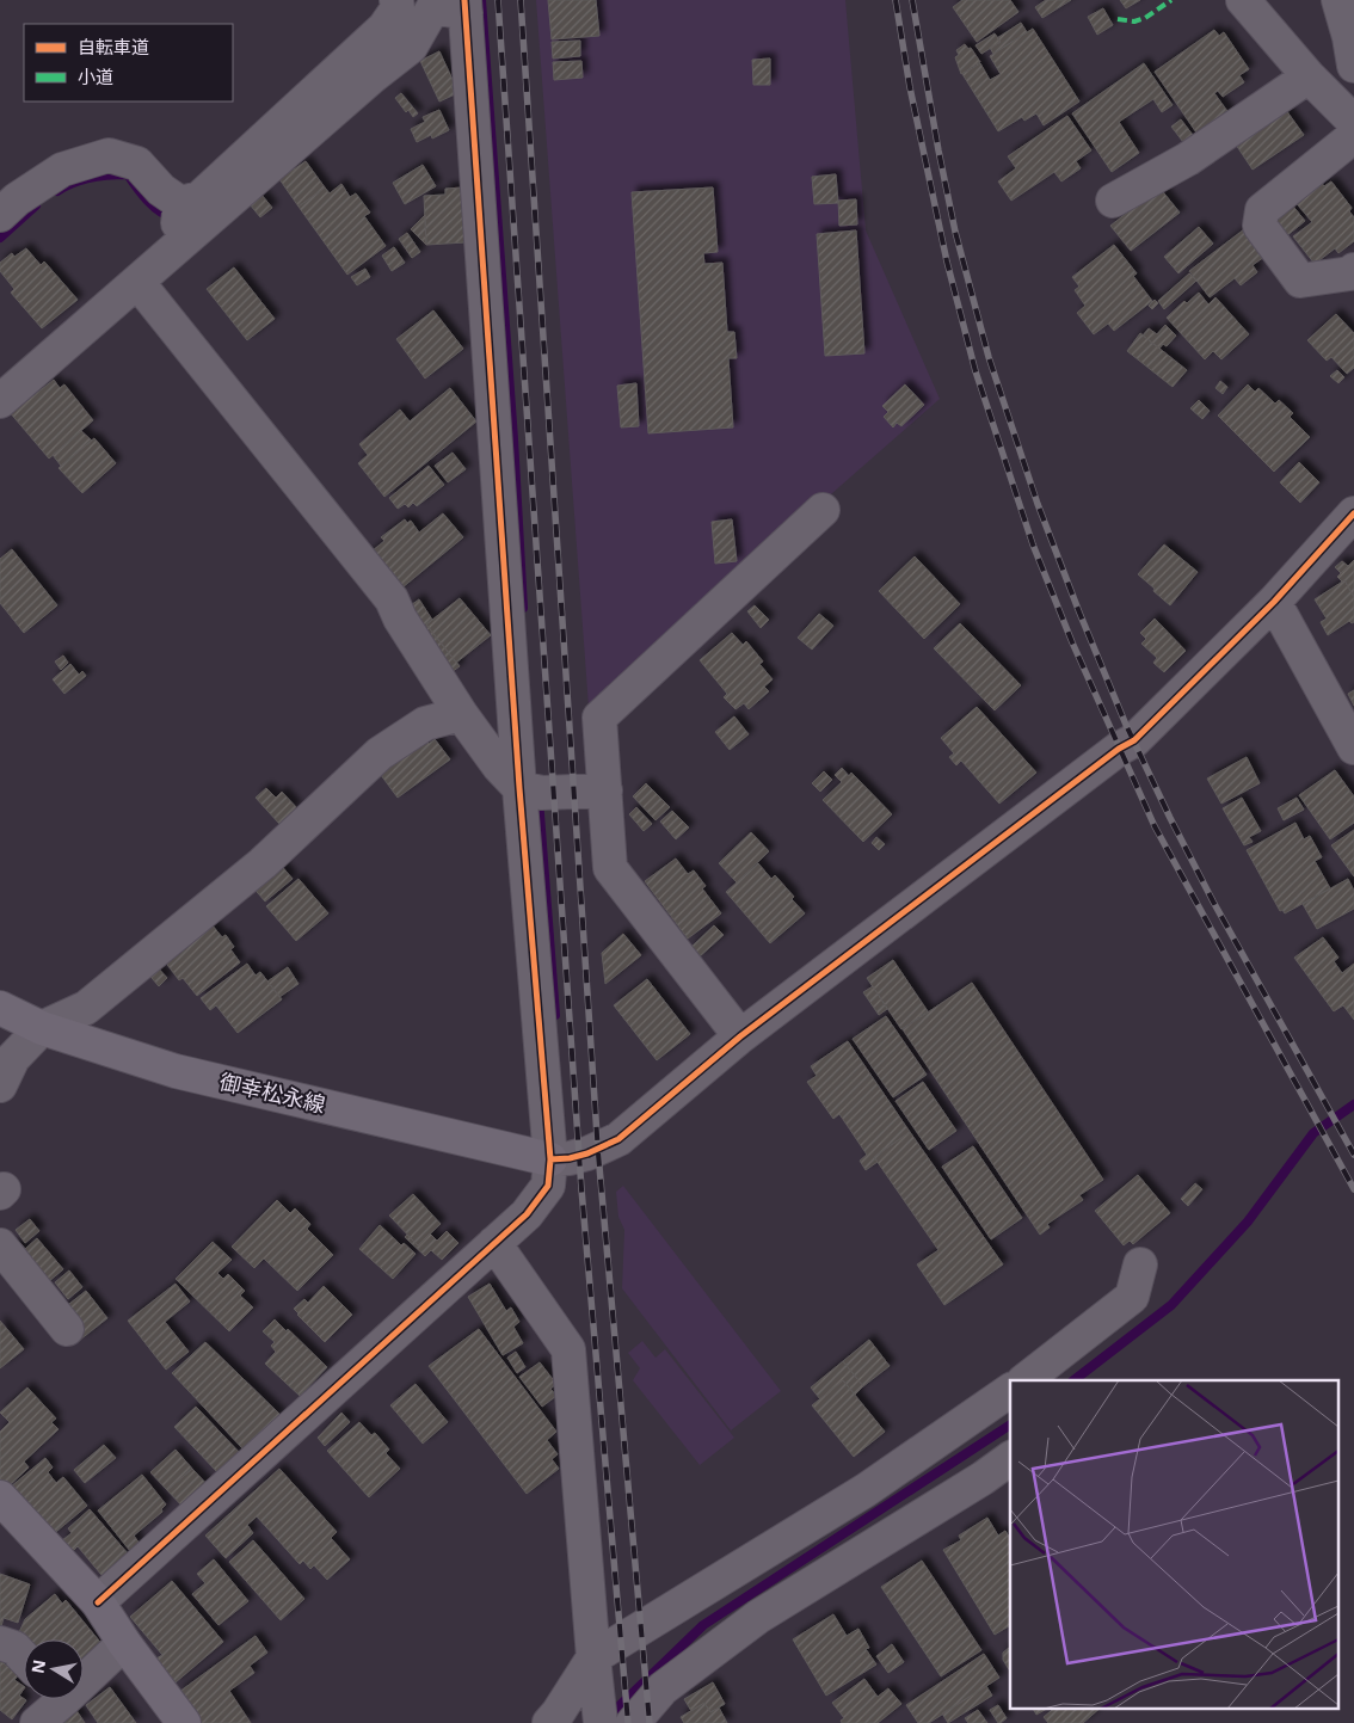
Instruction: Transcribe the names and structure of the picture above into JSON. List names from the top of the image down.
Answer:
{
  "streets": {
    "main road": ["御幸松永線"]
  },
  "legend": ["自転車道", "小道"],
  "north": "left"
}
